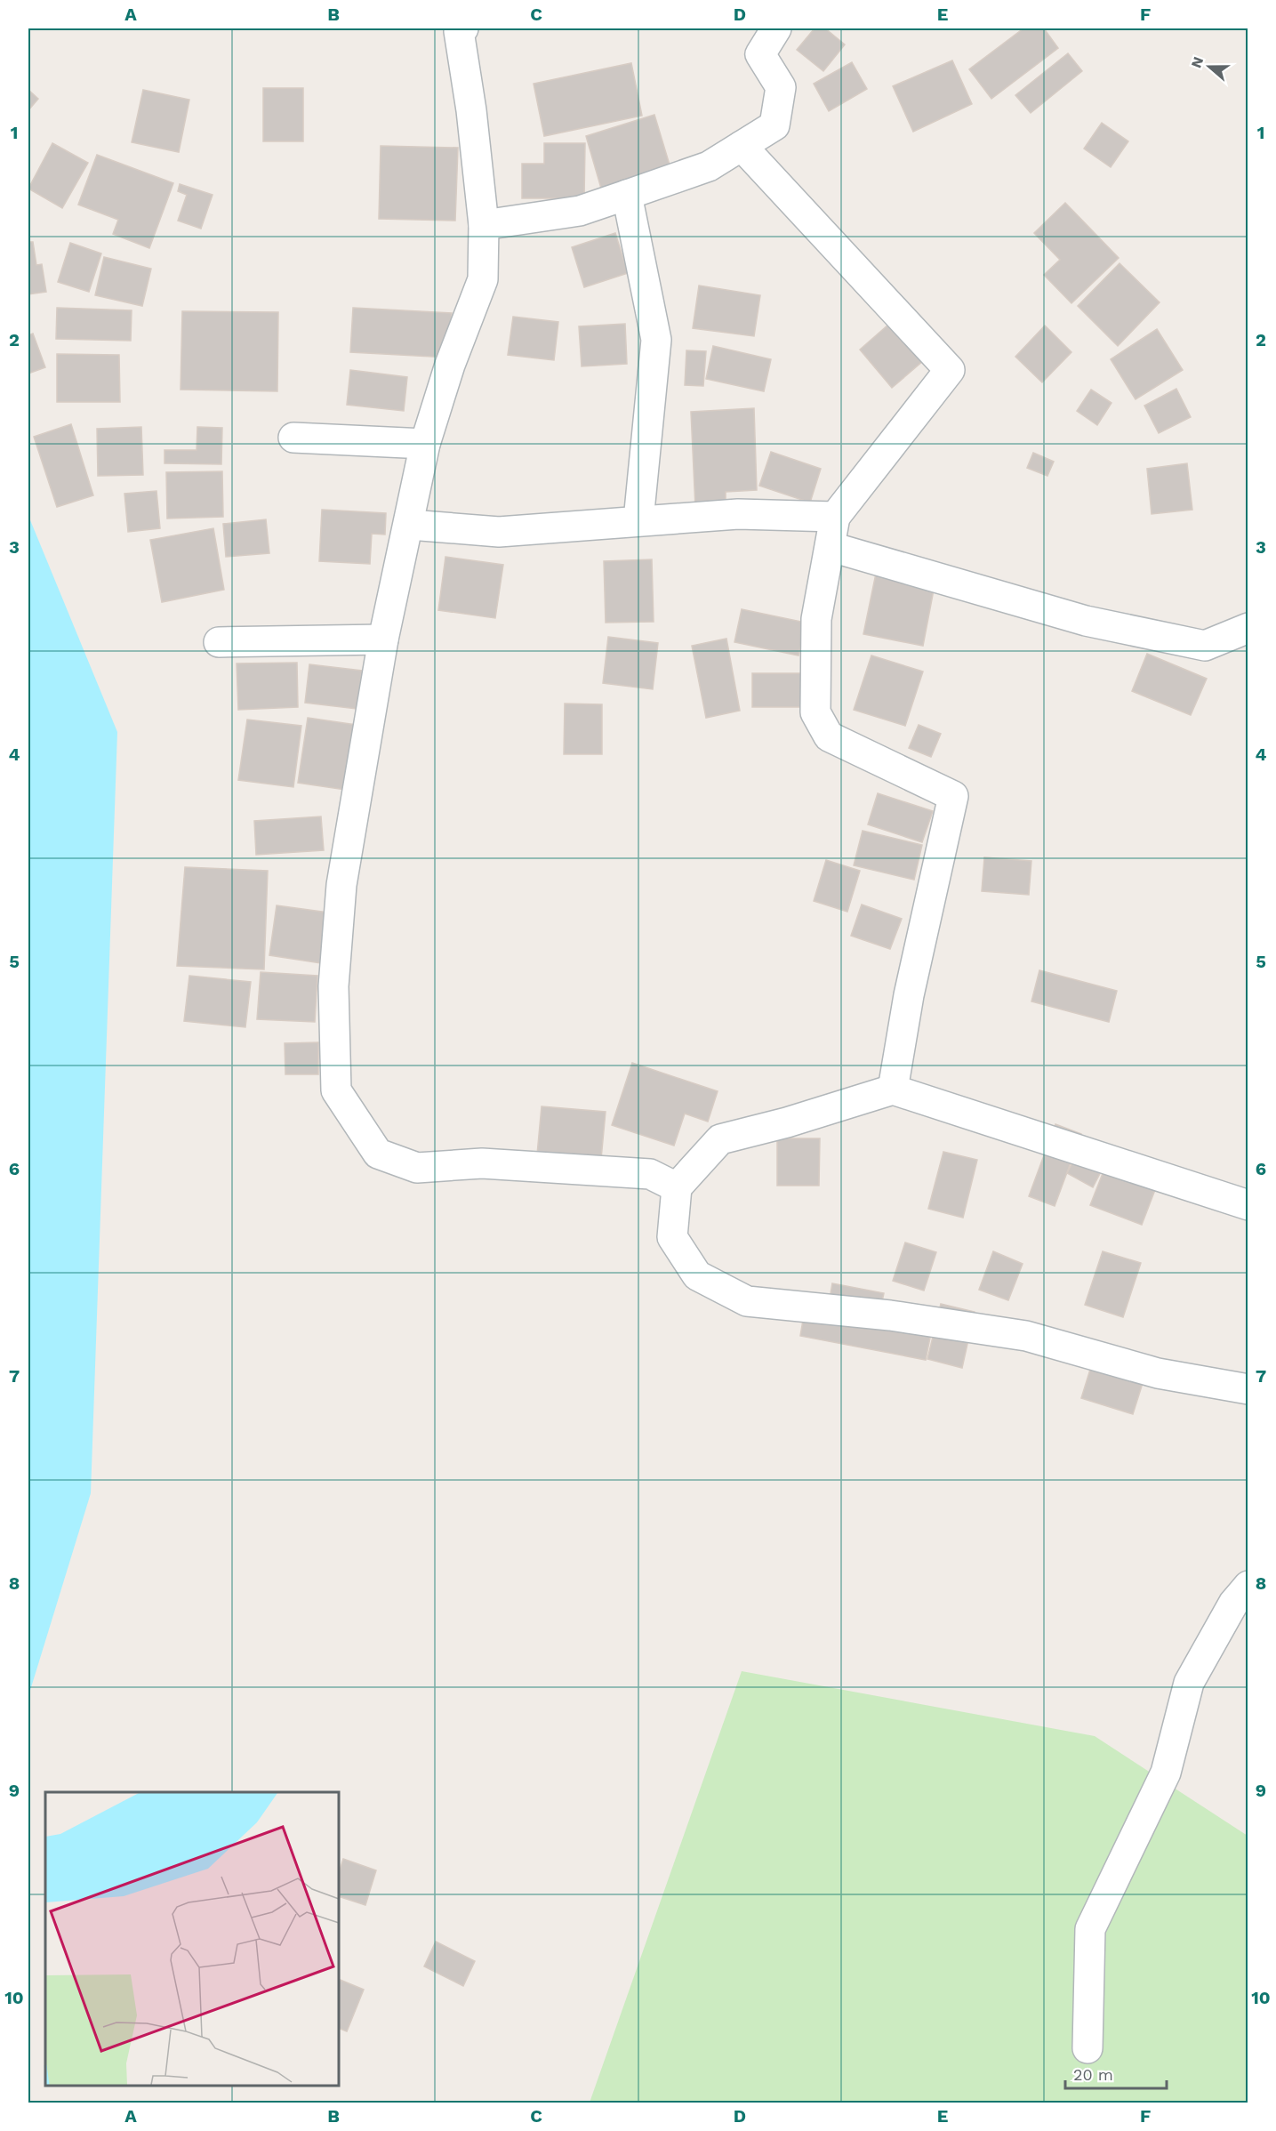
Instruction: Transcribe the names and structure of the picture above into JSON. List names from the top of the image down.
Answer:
{
  "scale_bar": "20 m",
  "north": "left",
  "grid": {
    "columns": [
      "A",
      "B",
      "C",
      "D",
      "E",
      "F"
    ],
    "rows": [
      "1",
      "2",
      "3",
      "4",
      "5",
      "6",
      "7",
      "8",
      "9",
      "10"
    ]
  }
}
